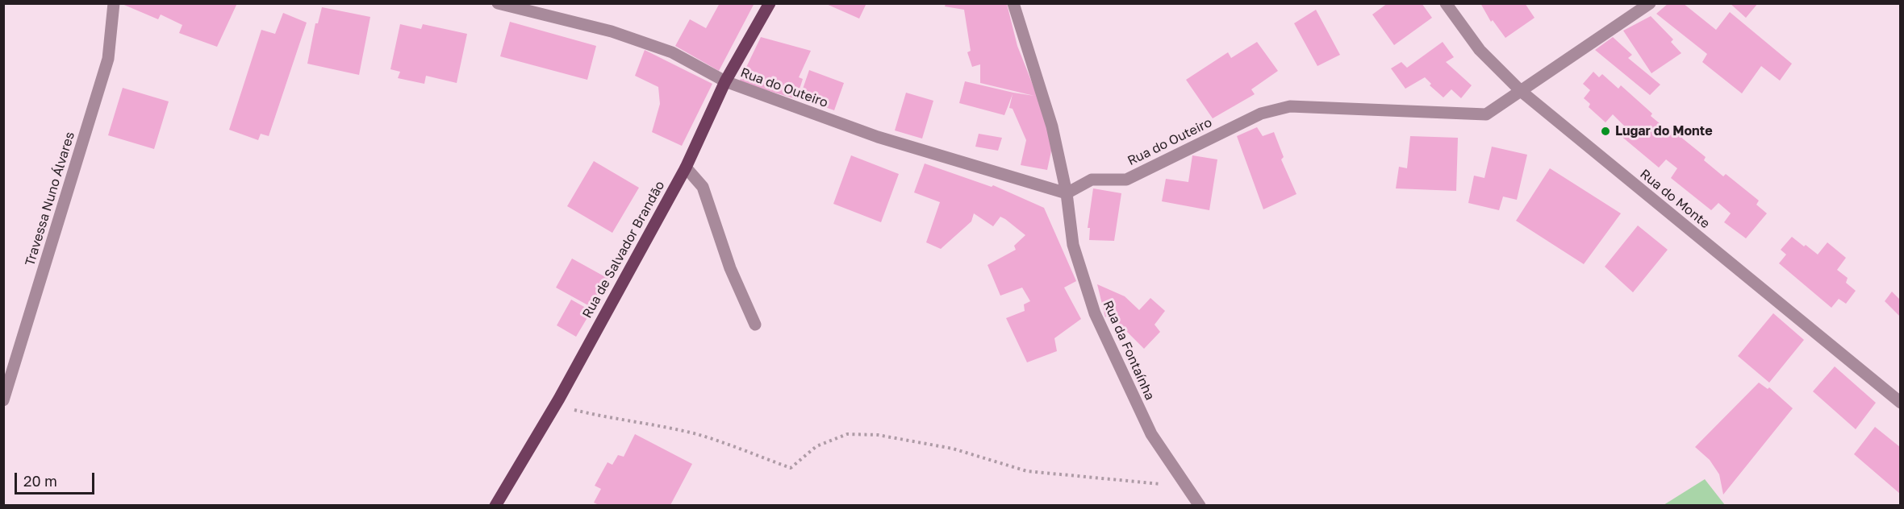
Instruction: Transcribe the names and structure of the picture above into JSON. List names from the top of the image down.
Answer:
{
  "streets": {
    "main road": ["Rua de Salvador Brandão"],
    "street": [
      "Rua do Outeiro",
      "Travessa Nuno Álvares",
      "Rua do Monte",
      "Rua da Fontaínha"
    ]
  },
  "crossings": [
    ["Rua do Outeiro", "Rua do Monte"],
    ["Rua do Outeiro", "Rua de Salvador Brandão"],
    ["Rua do Outeiro", "Rua da Fontaínha"]
  ],
  "places": ["Lugar do Monte"],
  "scale_bar": "20 m"
}
